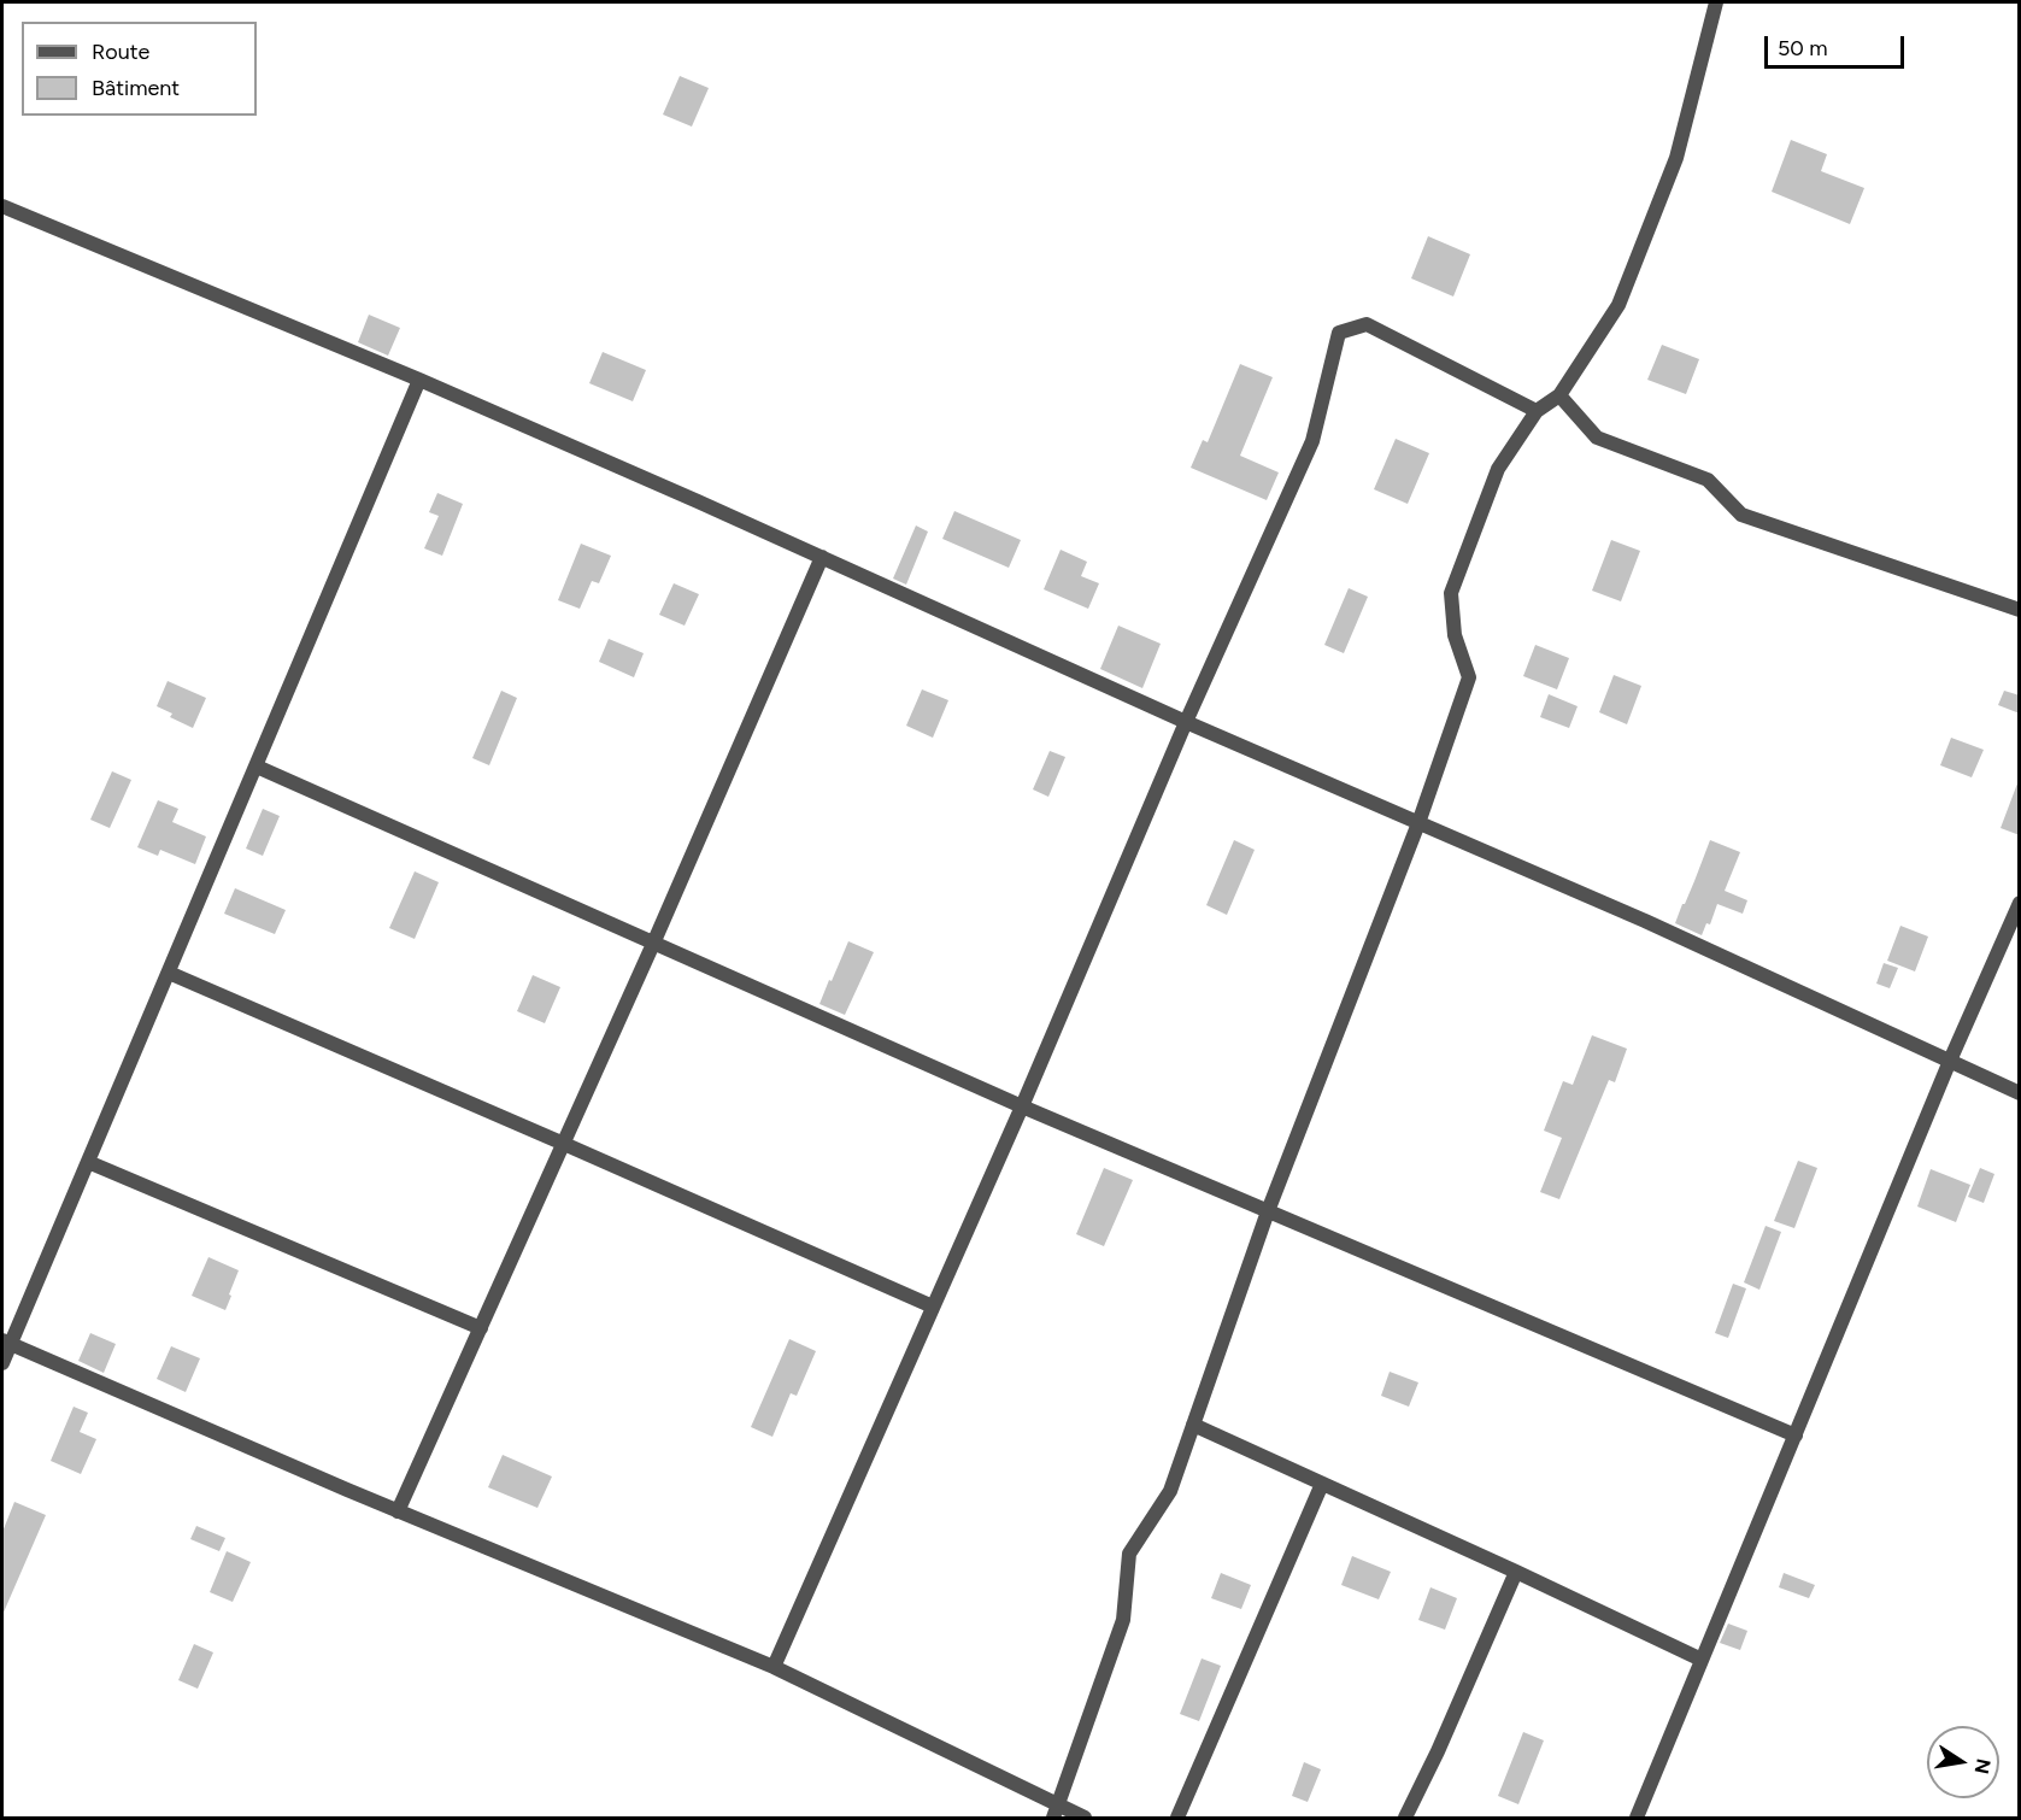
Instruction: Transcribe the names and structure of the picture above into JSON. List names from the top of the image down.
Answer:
{
  "legend": ["Route", "Bâtiment"],
  "scale_bar": "50 m",
  "north": "right"
}
